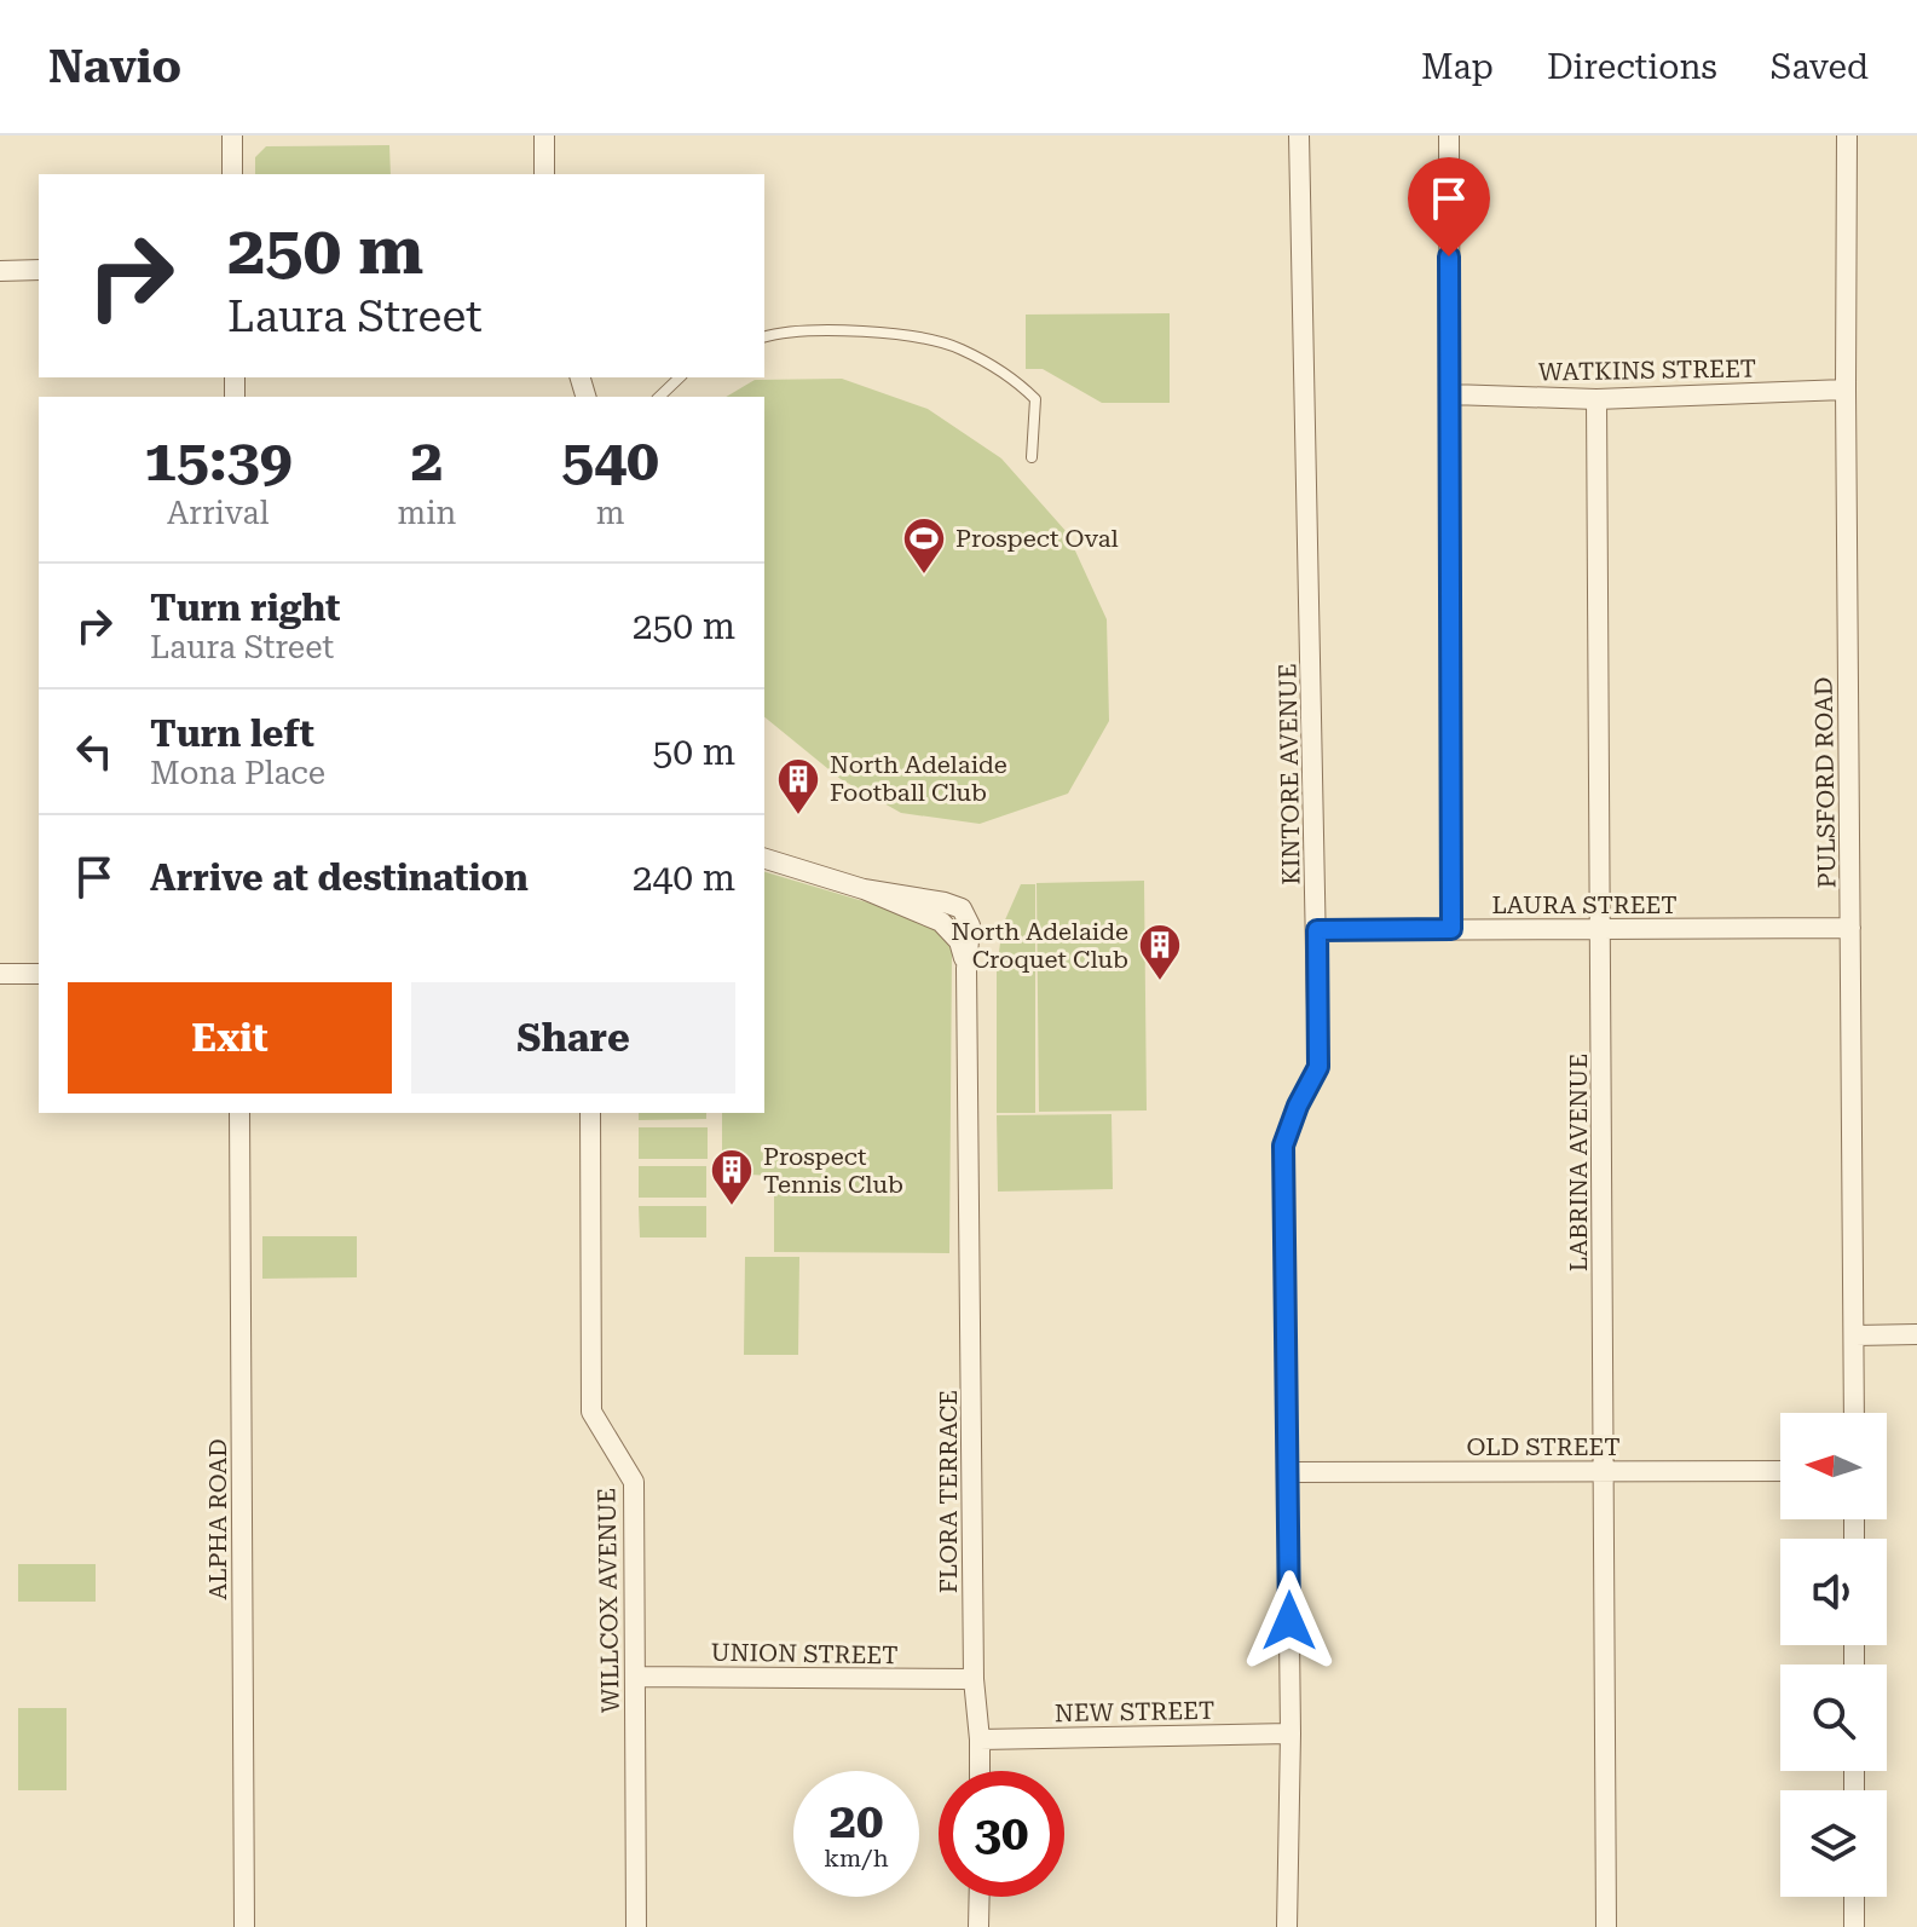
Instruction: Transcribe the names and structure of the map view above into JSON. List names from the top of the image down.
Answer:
{
  "streets": {
    "street": [
      "WATKINS STREET",
      "KINTORE AVENUE",
      "PULSFORD ROAD",
      "LAURA STREET",
      "LABRINA AVENUE",
      "OLD STREET",
      "FLORA TERRACE",
      "ALPHA ROAD",
      "WILLCOX AVENUE",
      "UNION STREET",
      "NEW STREET"
    ]
  },
  "crossings": [
    ["WATKINS STREET", "PULSFORD ROAD"],
    ["WATKINS STREET", "LABRINA AVENUE"],
    ["KINTORE AVENUE", "LAURA STREET"],
    ["KINTORE AVENUE", "OLD STREET"],
    ["KINTORE AVENUE", "NEW STREET"],
    ["PULSFORD ROAD", "LAURA STREET"],
    ["LAURA STREET", "LABRINA AVENUE"],
    ["LABRINA AVENUE", "OLD STREET"],
    ["FLORA TERRACE", "UNION STREET"],
    ["FLORA TERRACE", "NEW STREET"],
    ["WILLCOX AVENUE", "UNION STREET"]
  ],
  "places": {
    "sports": ["Prospect Oval"],
    "building": ["North Adelaide Football Club", "North Adelaide Croquet Club", "Prospect Tennis Club"]
  },
  "north": "left",
  "page": {
    "header": "Navio",
    "nav": ["Map", "Directions", "Saved"],
    "turn": ["250 m", "Laura Street"],
    "eta": [
      "15:39",
      "Arrival",
      "2",
      "min",
      "540",
      "m"
    ],
    "list": [
      {
        "name": "Turn right",
        "note": "Laura Street",
        "value": "250 m"
      },
      {
        "name": "Turn left",
        "note": "Mona Place",
        "value": "50 m"
      },
      {
        "name": "Arrive at destination",
        "value": "240 m"
      }
    ],
    "buttons": ["Exit", "Share"],
    "speed": "20 km/h",
    "limit": "30"
  }
}
